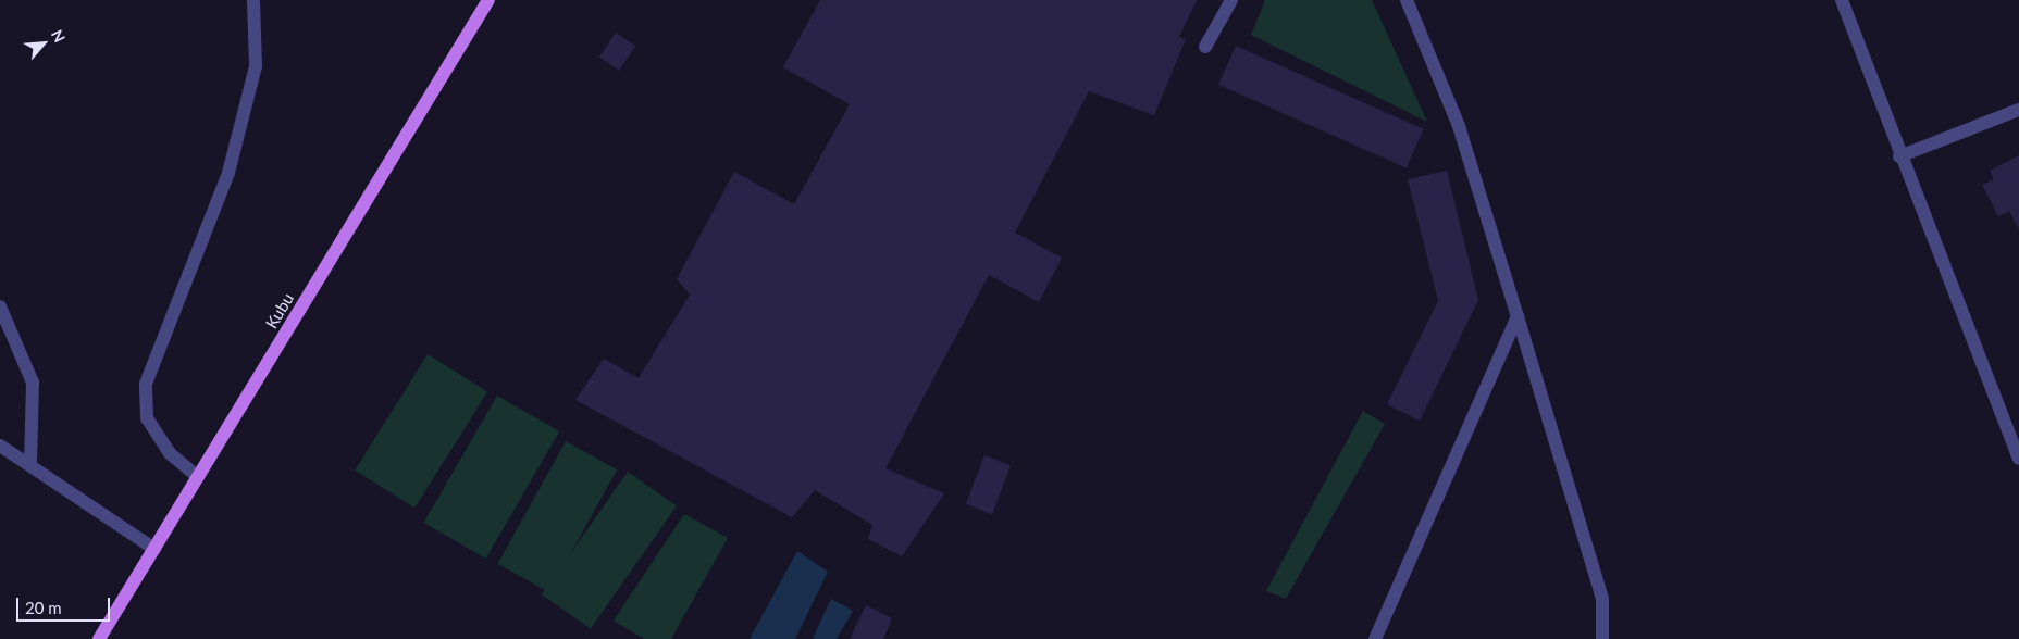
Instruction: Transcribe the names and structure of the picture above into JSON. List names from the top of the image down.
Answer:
{
  "streets": {
    "main road": ["Kubu"]
  },
  "scale_bar": "20 m",
  "north": "top right"
}
